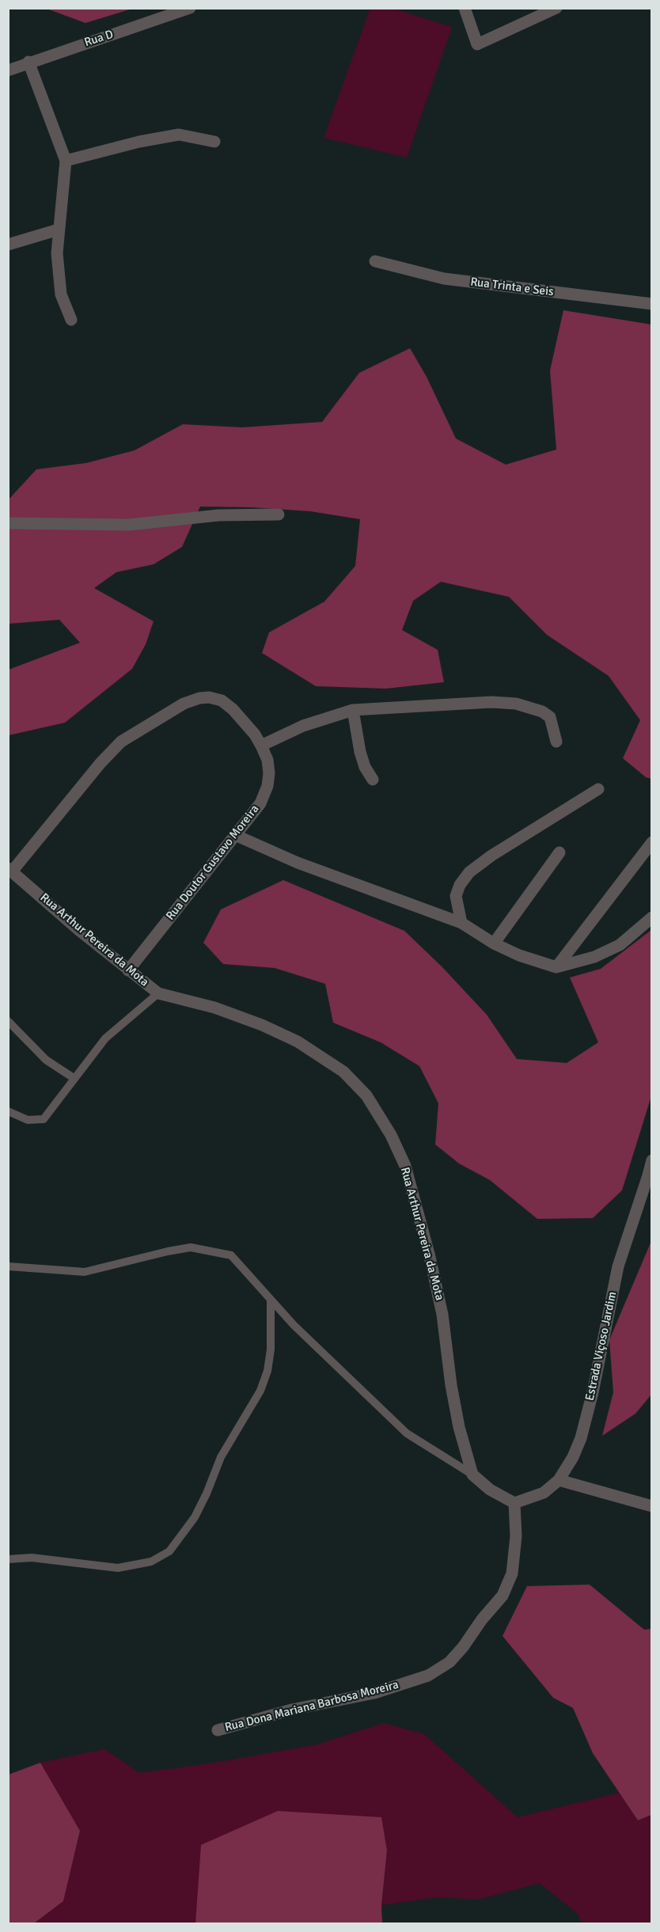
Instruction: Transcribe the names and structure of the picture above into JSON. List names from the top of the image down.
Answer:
{
  "streets": {
    "street": [
      "Rua D",
      "Rua Trinta e Seis",
      "Rua Doutor Gustavo Moreira",
      "Rua Arthur Pereira da Mota",
      "Estrada Viçoso Jardim",
      "Rua Dona Mariana Barbosa Moreira"
    ]
  },
  "crossings": [
    ["Rua Doutor Gustavo Moreira", "Rua Arthur Pereira da Mota"],
    ["Estrada Viçoso Jardim", "Rua Dona Mariana Barbosa Moreira"]
  ]
}
